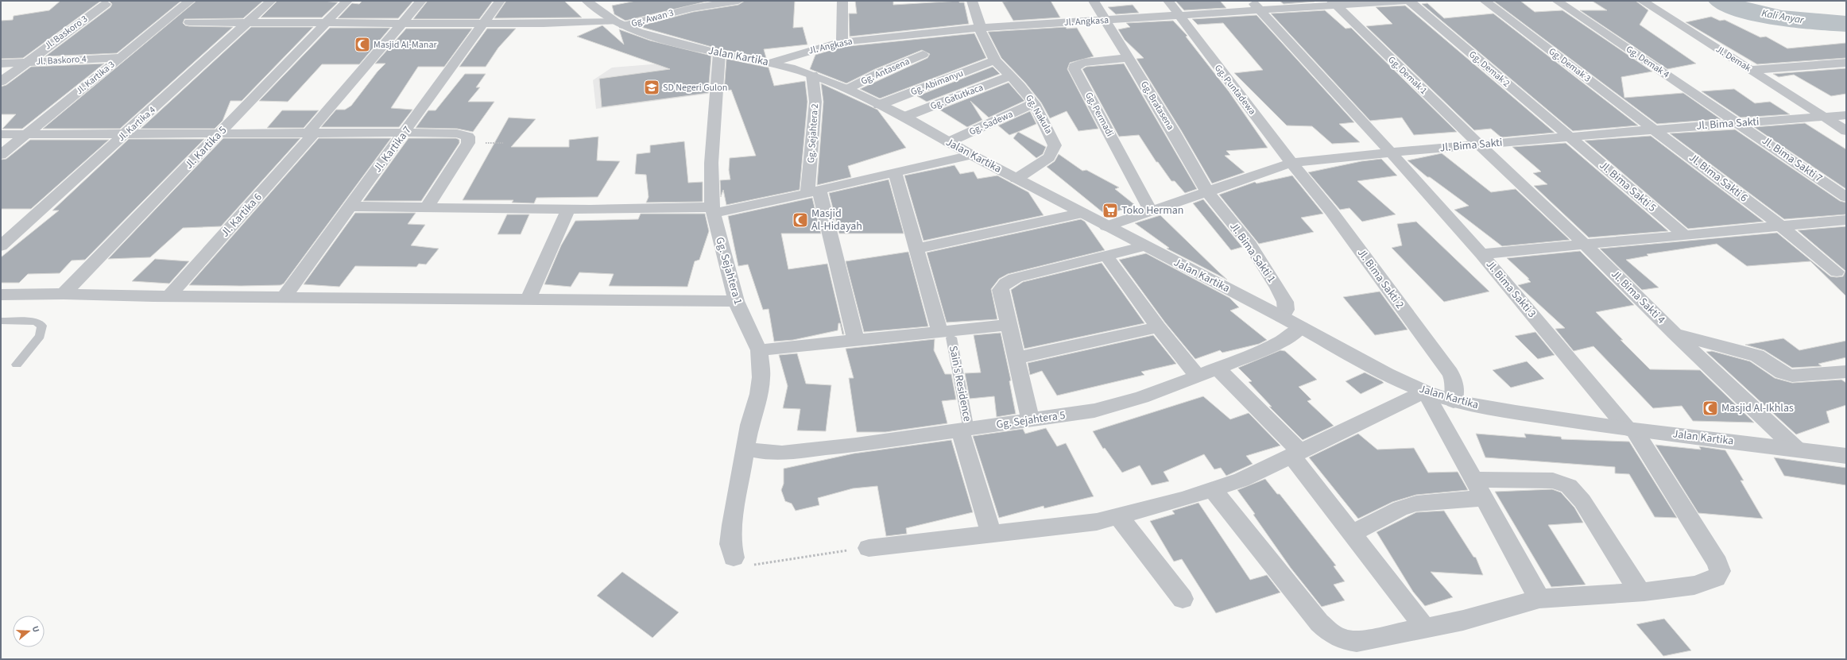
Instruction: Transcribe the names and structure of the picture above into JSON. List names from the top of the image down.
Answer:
{
  "streets": {
    "street": [
      "Gg. Awan 3",
      "Jl. Angkasa",
      "Jl. Baskoro 3",
      "Jalan Kartika",
      "Jl. Demak",
      "Jl. Baskoro 4",
      "Gg. Demak 4",
      "Gg. Demak 3",
      "Gg. Demak 2",
      "Gg. Antasena",
      "Gg. Demak 1",
      "Jl. Kartika 3",
      "Gg. Abimanyu",
      "Gg. Puntadewa",
      "Gg. Gatutkaca",
      "Gg. Bratasena",
      "Gg. Nakula",
      "Gg. Permadi",
      "Gg. Sadewa",
      "Jl. Kartika 4",
      "Jl. Bima Sakti",
      "Gg. Sejahtera 2",
      "Jl. Kartika 5",
      "Jl. Kartika 7",
      "Jl. Bima Sakti 7",
      "Jl. Bima Sakti 6",
      "Jl. Bima Sakti 5",
      "Jl. Kartika 6",
      "Jl. Bima Sakti 1",
      "Gg. Sejahtera 1",
      "Jl. Bima Sakti 2",
      "Jl. Bima Sakti 3",
      "Jl. Bima Sakti 4",
      "Gg. Sejahtera 5"
    ],
    "lane": ["Sain's Residence"]
  },
  "crossings": [
    ["Gg. Awan 3", "Jalan Kartika"],
    ["Jl. Angkasa", "Jalan Kartika"],
    ["Jl. Angkasa", "Gg. Demak 1"],
    ["Jl. Angkasa", "Gg. Puntadewa"],
    ["Jl. Angkasa", "Gg. Bratasena"],
    ["Jl. Angkasa", "Gg. Nakula"],
    ["Jl. Angkasa", "Jl. Bima Sakti 3"],
    ["Jl. Baskoro 3", "Jl. Baskoro 4"],
    ["Jalan Kartika", "Gg. Antasena"],
    ["Jalan Kartika", "Gg. Abimanyu"],
    ["Jalan Kartika", "Gg. Gatutkaca"],
    ["Jalan Kartika", "Gg. Nakula"],
    ["Jalan Kartika", "Gg. Sadewa"],
    ["Jalan Kartika", "Jl. Bima Sakti"],
    ["Jalan Kartika", "Gg. Sejahtera 2"],
    ["Jalan Kartika", "Jl. Bima Sakti 1"],
    ["Jalan Kartika", "Gg. Sejahtera 1"],
    ["Jalan Kartika", "Jl. Bima Sakti 2"],
    ["Jalan Kartika", "Jl. Bima Sakti 3"],
    ["Jalan Kartika", "Jl. Bima Sakti 4"],
    ["Jalan Kartika", "Gg. Sejahtera 5"],
    ["Jl. Demak", "Jl. Bima Sakti"],
    ["Jl. Baskoro 4", "Jl. Kartika 3"],
    ["Gg. Demak 4", "Jl. Bima Sakti"],
    ["Gg. Demak 4", "Jl. Bima Sakti 7"],
    ["Gg. Demak 3", "Jl. Bima Sakti"],
    ["Gg. Demak 3", "Jl. Bima Sakti 6"],
    ["Gg. Demak 2", "Jl. Bima Sakti"],
    ["Gg. Demak 2", "Jl. Bima Sakti 5"],
    ["Gg. Demak 1", "Jl. Bima Sakti"],
    ["Gg. Demak 1", "Jl. Bima Sakti 4"],
    ["Gg. Abimanyu", "Gg. Nakula"],
    ["Gg. Puntadewa", "Jl. Bima Sakti"],
    ["Gg. Puntadewa", "Jl. Bima Sakti 2"],
    ["Gg. Gatutkaca", "Gg. Nakula"],
    ["Gg. Bratasena", "Gg. Permadi"],
    ["Gg. Bratasena", "Jl. Bima Sakti"],
    ["Gg. Bratasena", "Jl. Bima Sakti 1"],
    ["Gg. Nakula", "Gg. Sadewa"],
    ["Gg. Permadi", "Jl. Bima Sakti"],
    ["Jl. Bima Sakti", "Jl. Bima Sakti 7"],
    ["Jl. Bima Sakti", "Jl. Bima Sakti 6"],
    ["Jl. Bima Sakti", "Jl. Bima Sakti 5"],
    ["Jl. Bima Sakti", "Jl. Bima Sakti 1"],
    ["Jl. Bima Sakti", "Jl. Bima Sakti 2"],
    ["Jl. Bima Sakti", "Jl. Bima Sakti 3"],
    ["Jl. Bima Sakti", "Jl. Bima Sakti 4"],
    ["Gg. Sejahtera 1", "Gg. Sejahtera 5"],
    ["Sain's Residence", "Gg. Sejahtera 5"]
  ],
  "water": ["Kali Anyar"],
  "places": {
    "mosque": ["Masjid Al-Manar", "Masjid Al-Hidayah", "Masjid Al-Ikhlas"],
    "school or university": ["SD Negeri Gulon"],
    "supermarket": ["Toko Herman"]
  },
  "north": "right"
}
